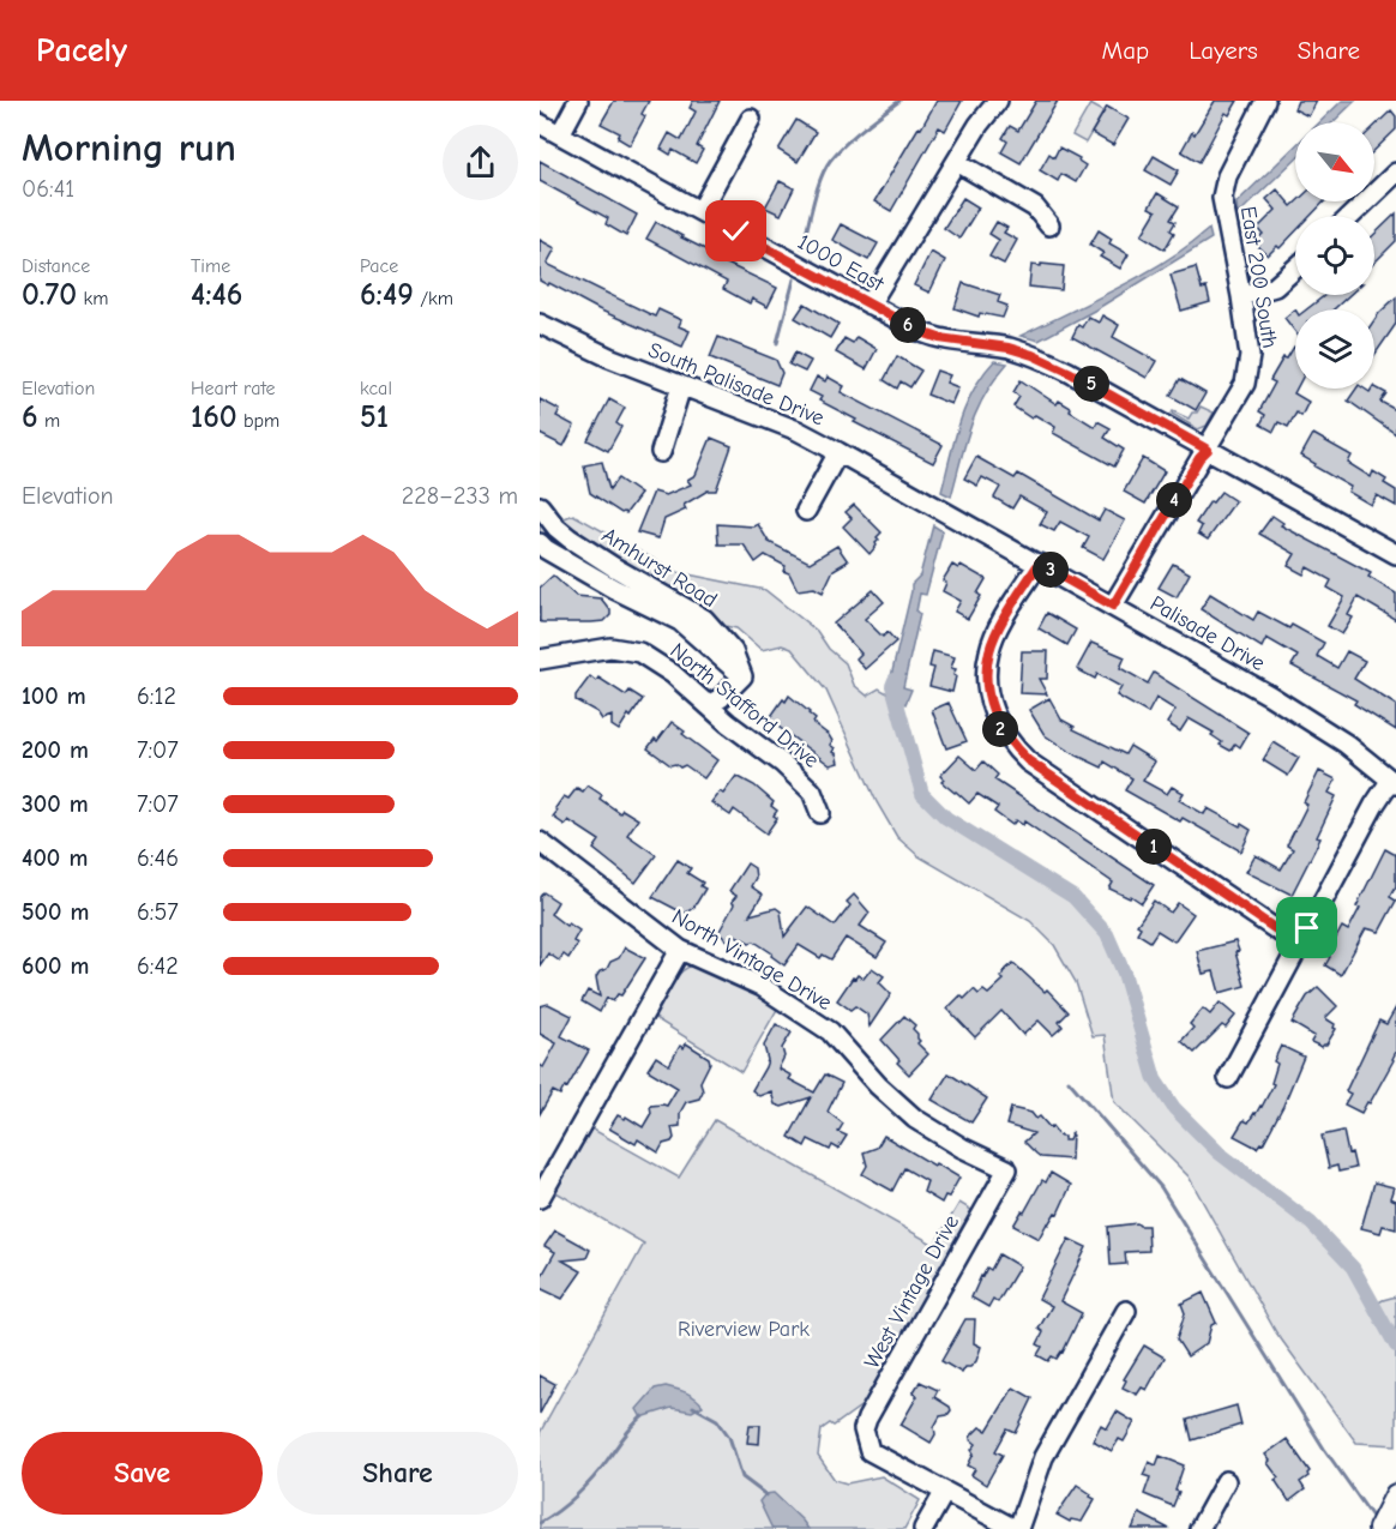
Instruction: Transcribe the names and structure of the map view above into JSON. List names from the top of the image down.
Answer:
{
  "streets": {
    "street": [
      "1000 East",
      "East 200 South",
      "South Palisade Drive",
      "Amhurst Road",
      "Palisade Drive",
      "North Stafford Drive",
      "North Vintage Drive",
      "West Vintage Drive"
    ]
  },
  "crossings": [
    ["1000 East", "East 200 South"],
    ["East 200 South", "Palisade Drive"],
    ["South Palisade Drive", "Palisade Drive"],
    ["North Vintage Drive", "West Vintage Drive"]
  ],
  "parks": ["Riverview Park"],
  "north": "bottom right",
  "page": {
    "header": "Pacely",
    "nav": ["Map", "Layers", "Share"],
    "heading": ["Morning run", "06:41"],
    "stats": [
      ["Distance", "0.70 km"],
      ["Time", "4:46"],
      ["Pace", "6:49 /km"],
      ["Elevation", "6 m"],
      ["Heart rate", "160 bpm"],
      ["kcal", "51"]
    ],
    "pins": [
      "6",
      "5",
      "4",
      "3",
      "2",
      "1"
    ],
    "chart": ["Elevation", "228–233 m"],
    "list": [
      {
        "name": "100 m",
        "note": "6:12"
      },
      {
        "name": "200 m",
        "note": "7:07"
      },
      {
        "name": "300 m",
        "note": "7:07"
      },
      {
        "name": "400 m",
        "note": "6:46"
      },
      {
        "name": "500 m",
        "note": "6:57"
      },
      {
        "name": "600 m",
        "note": "6:42"
      }
    ],
    "buttons": ["Save", "Share"]
  }
}
